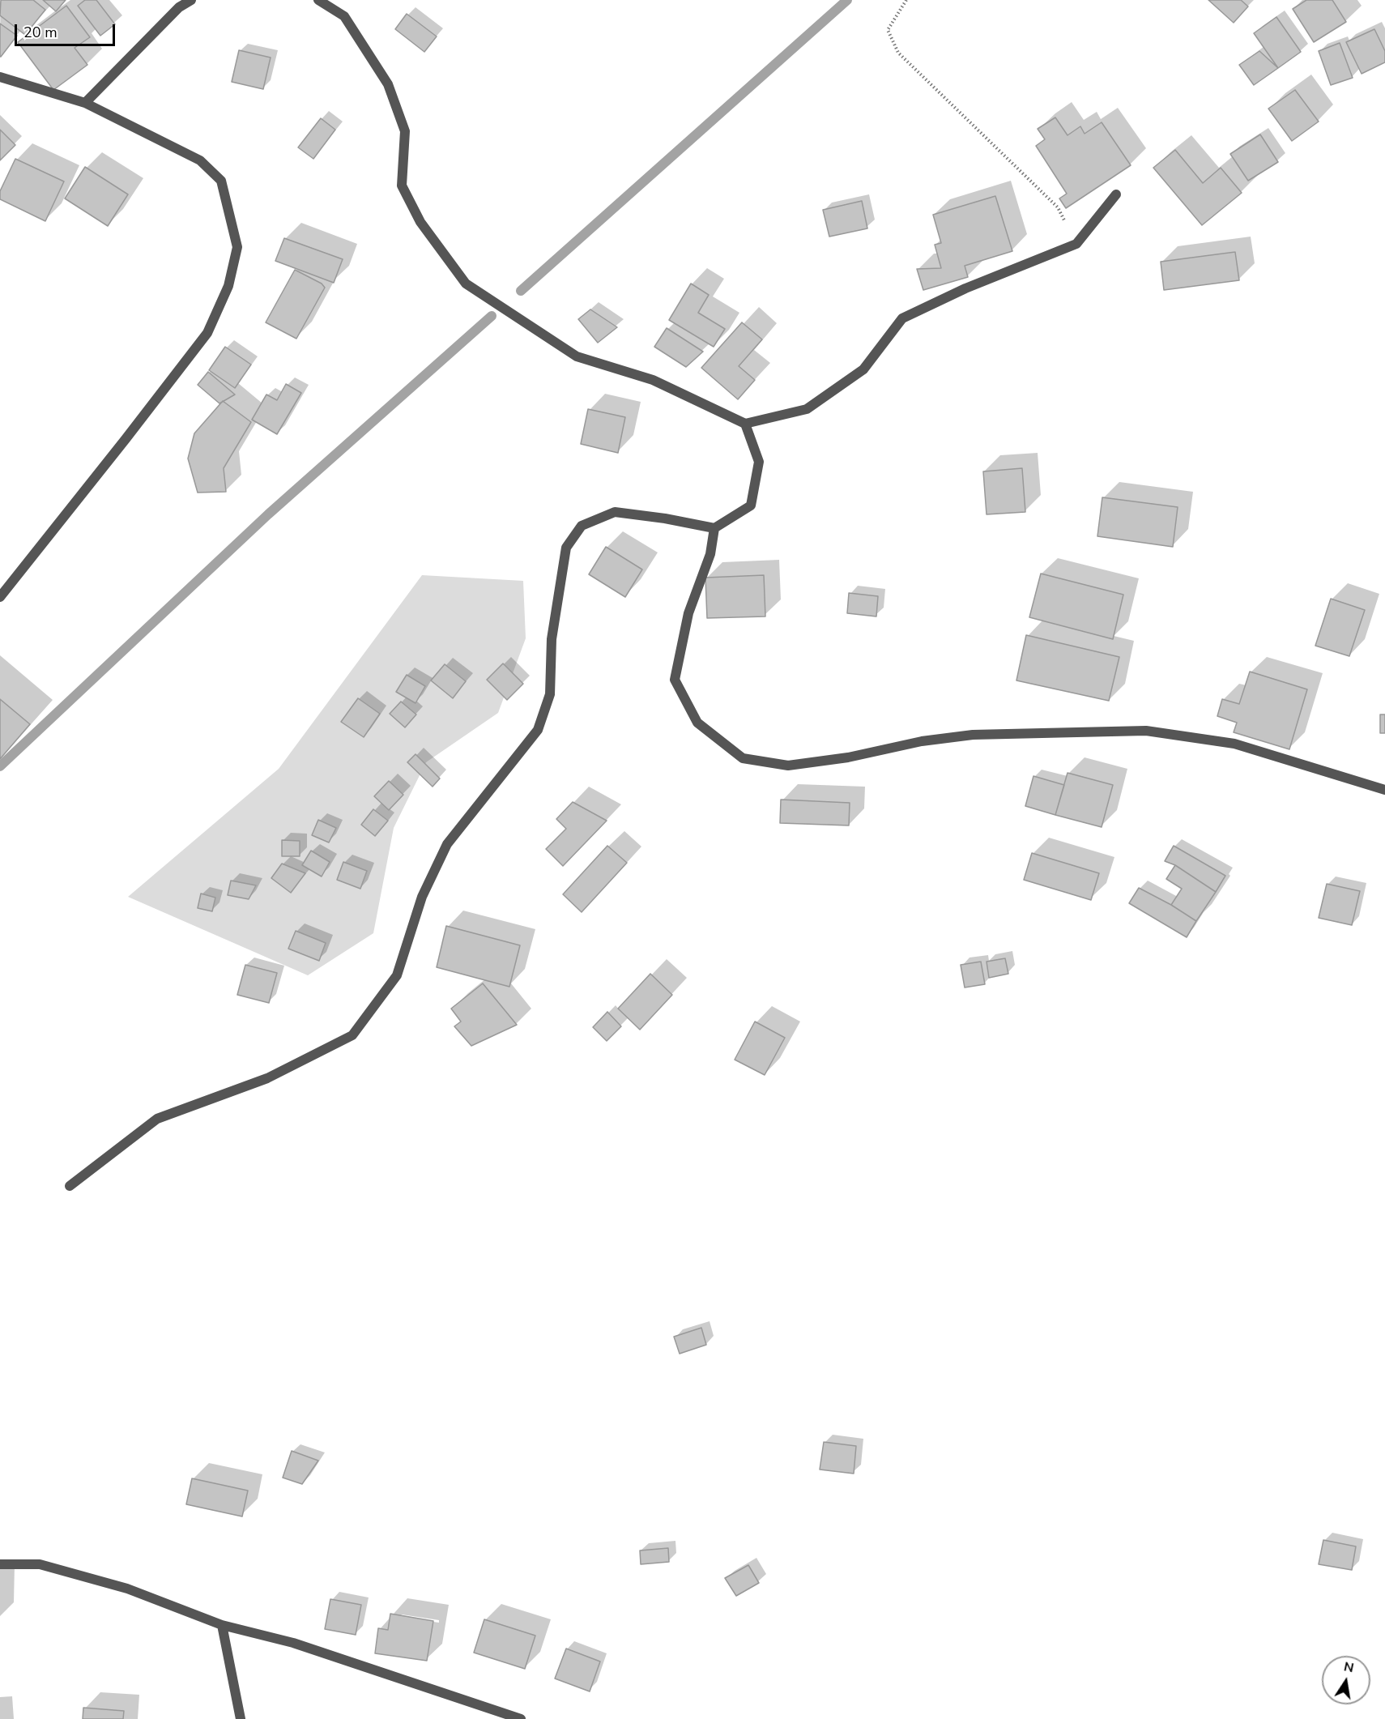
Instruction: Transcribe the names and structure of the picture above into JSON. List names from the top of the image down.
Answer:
{
  "scale_bar": "20 m",
  "north": "top"
}
